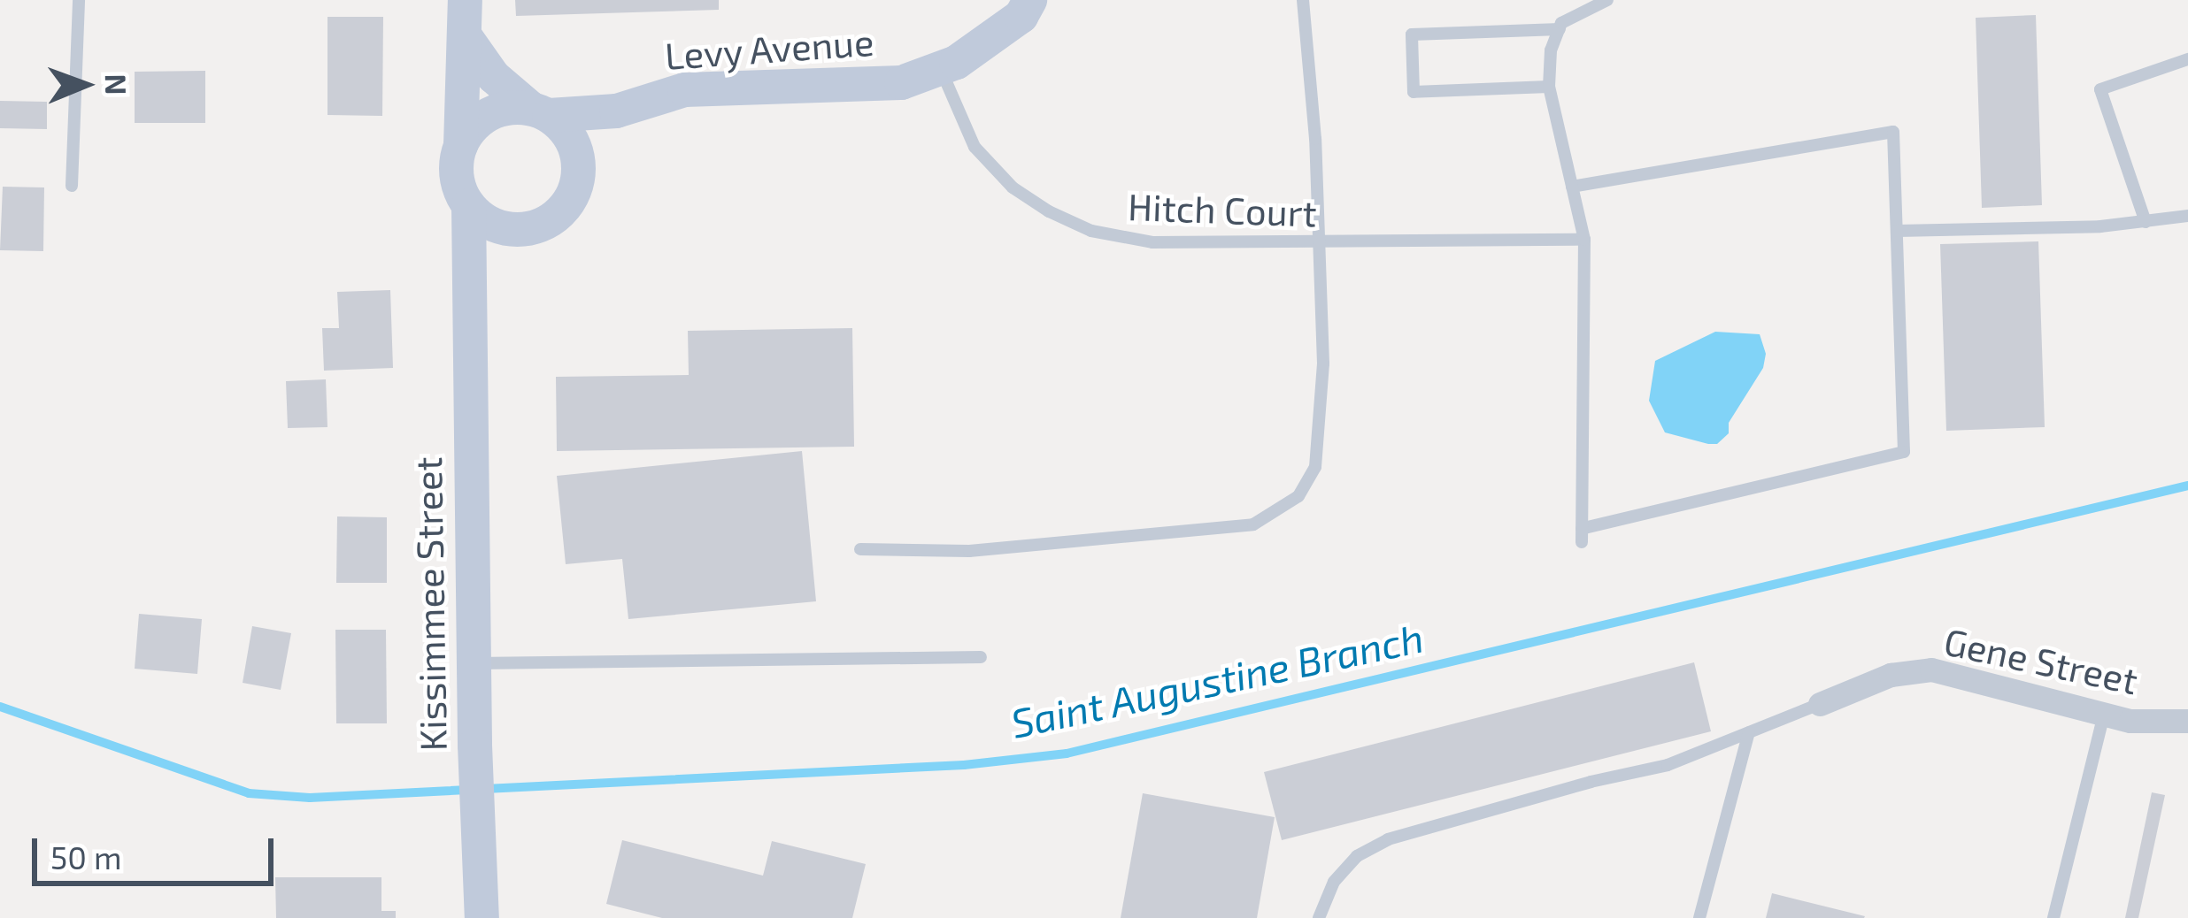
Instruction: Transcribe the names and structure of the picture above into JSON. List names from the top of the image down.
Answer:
{
  "streets": {
    "street": ["Levy Avenue", "Kissimmee Street", "Gene Street"],
    "lane": ["Hitch Court"]
  },
  "crossings": [
    ["Levy Avenue", "Hitch Court"],
    ["Levy Avenue", "Kissimmee Street"]
  ],
  "water": ["Saint Augustine Branch"],
  "scale_bar": "50 m",
  "north": "right"
}
